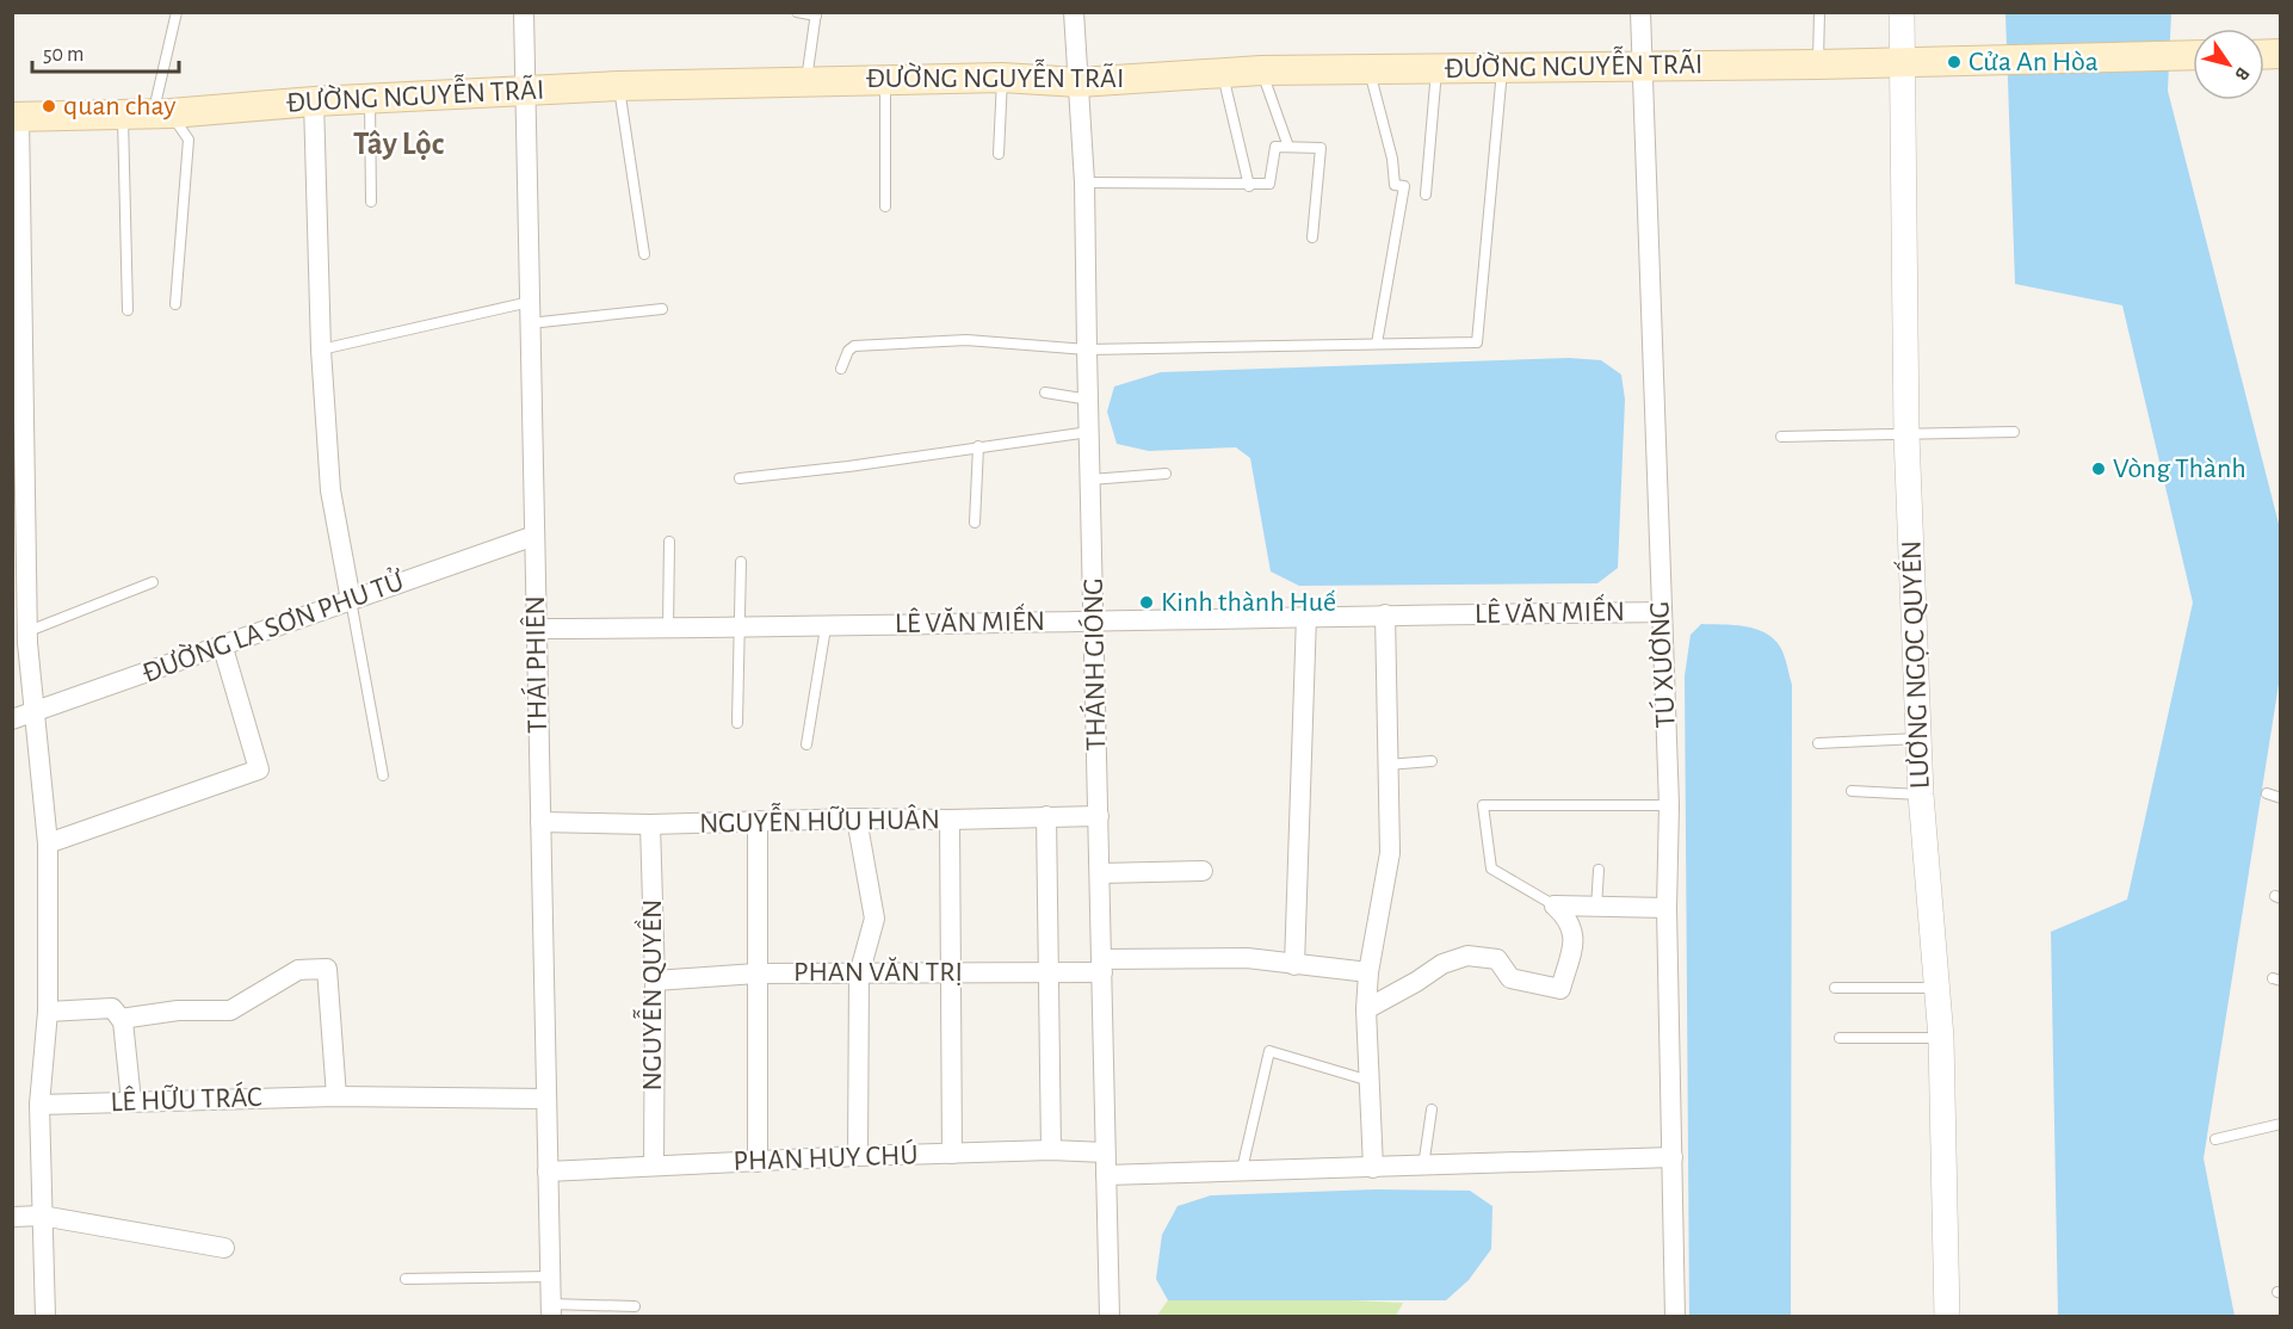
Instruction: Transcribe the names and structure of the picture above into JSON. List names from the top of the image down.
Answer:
{
  "streets": {
    "main road": ["ĐƯỜNG NGUYỄN TRÃI"],
    "street": [
      "LÊ VĂN MIẾN",
      "ĐƯỜNG LA SƠN PHU TỬ",
      "THÁI PHIÊN",
      "THÁNH GIÓNG",
      "TÚ XƯƠNG",
      "LƯƠNG NGỌC QUYẾN",
      "NGUYỄN HỮU HUÂN",
      "PHAN VĂN TRỊ",
      "NGUYỄN QUYỀN",
      "LÊ HỮU TRÁC",
      "PHAN HUY CHÚ"
    ]
  },
  "crossings": [
    ["ĐƯỜNG NGUYỄN TRÃI", "THÁI PHIÊN"],
    ["ĐƯỜNG NGUYỄN TRÃI", "THÁNH GIÓNG"],
    ["ĐƯỜNG NGUYỄN TRÃI", "TÚ XƯƠNG"],
    ["ĐƯỜNG NGUYỄN TRÃI", "LƯƠNG NGỌC QUYẾN"],
    ["LÊ VĂN MIẾN", "THÁI PHIÊN"],
    ["LÊ VĂN MIẾN", "THÁNH GIÓNG"],
    ["LÊ VĂN MIẾN", "TÚ XƯƠNG"],
    ["ĐƯỜNG LA SƠN PHU TỬ", "THÁI PHIÊN"],
    ["THÁI PHIÊN", "NGUYỄN HỮU HUÂN"],
    ["THÁI PHIÊN", "LÊ HỮU TRÁC"],
    ["THÁI PHIÊN", "PHAN HUY CHÚ"],
    ["THÁNH GIÓNG", "NGUYỄN HỮU HUÂN"],
    ["THÁNH GIÓNG", "PHAN VĂN TRỊ"],
    ["THÁNH GIÓNG", "PHAN HUY CHÚ"],
    ["NGUYỄN HỮU HUÂN", "NGUYỄN QUYỀN"],
    ["PHAN VĂN TRỊ", "NGUYỄN QUYỀN"],
    ["NGUYỄN QUYỀN", "PHAN HUY CHÚ"]
  ],
  "districts": ["Tây Lộc"],
  "places": [
    "Cửa An Hòa",
    "quan chay",
    "Vòng Thành",
    "Kinh thành Huế"
  ],
  "scale_bar": "50 m",
  "north": "bottom right"
}
